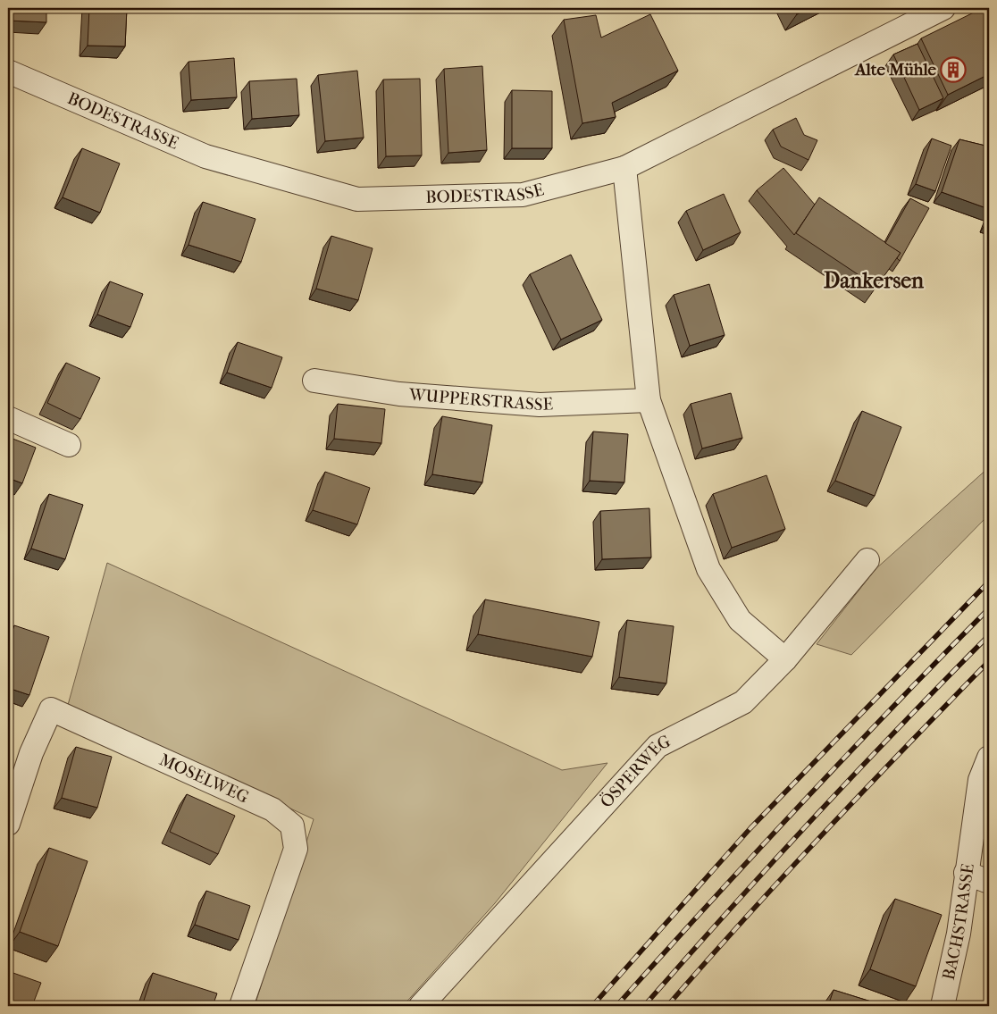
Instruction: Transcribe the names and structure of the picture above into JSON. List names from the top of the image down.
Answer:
{
  "streets": {
    "street": [
      "BODESTRASSE",
      "WUPPERSTRASSE",
      "ÖSPERWEG",
      "MOSELWEG",
      "BACHSTRASSE"
    ]
  },
  "districts": ["Dankersen"],
  "places": {
    "building": ["Alte Mühle"]
  }
}
